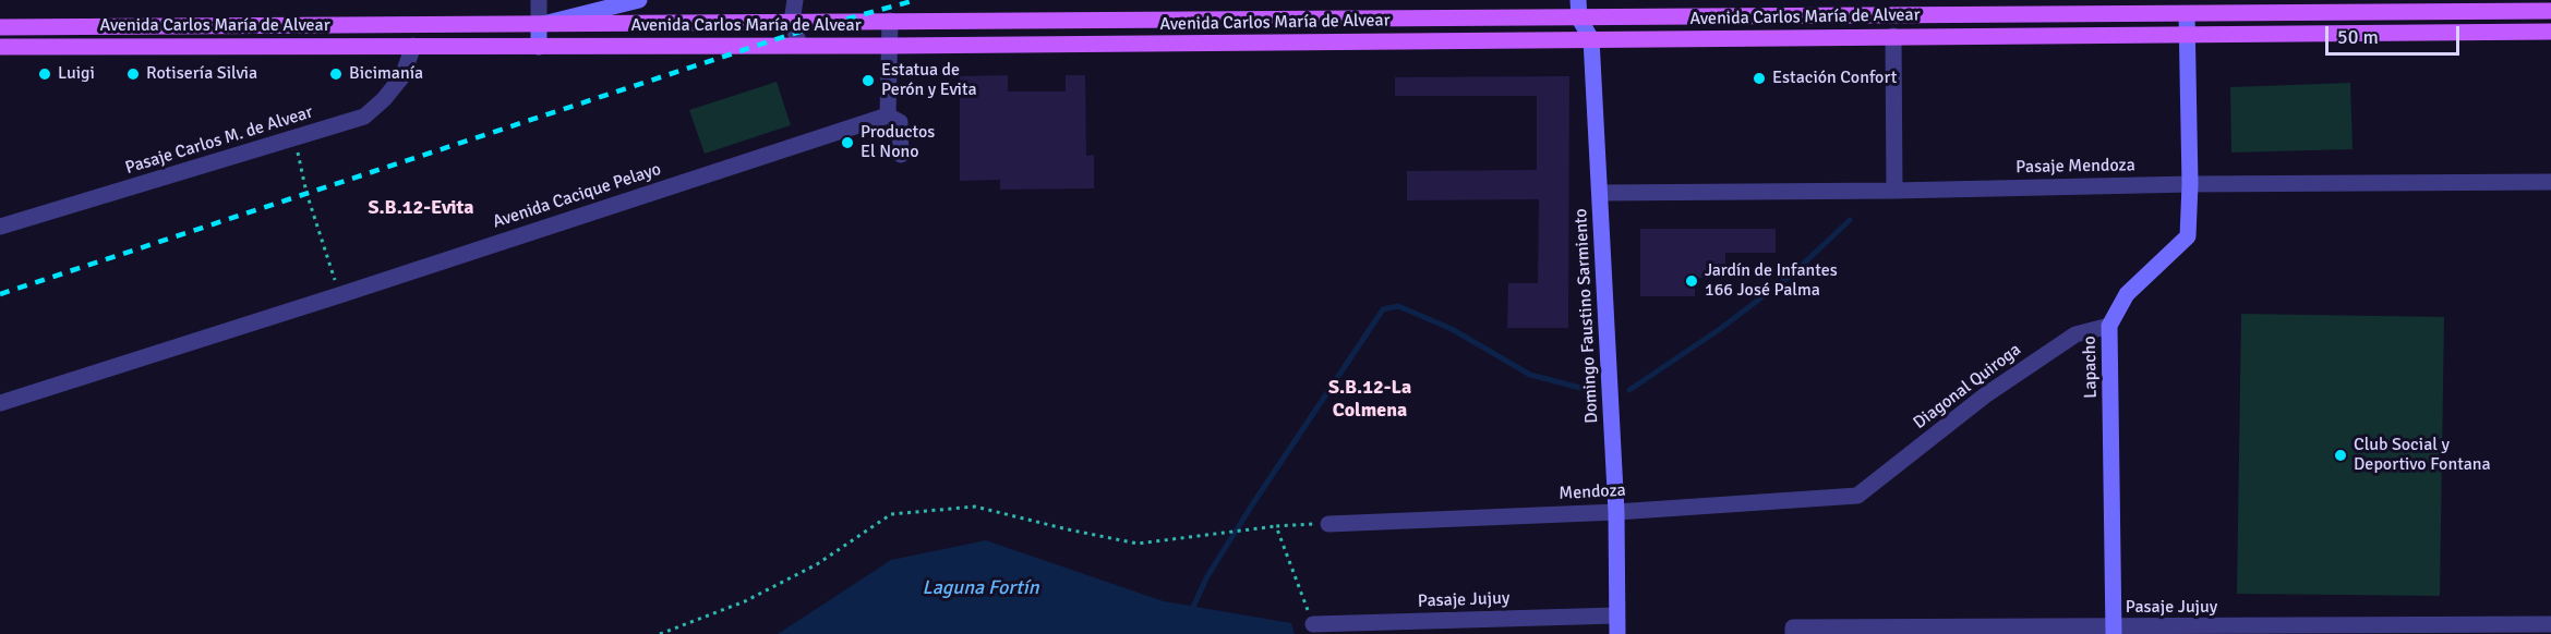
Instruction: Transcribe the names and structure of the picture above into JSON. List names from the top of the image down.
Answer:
{
  "streets": {
    "main road": ["Avenida Carlos María de Alvear"],
    "street": [
      "Pasaje Carlos M. de Alvear",
      "Pasaje Mendoza",
      "Avenida Cacique Pelayo",
      "Domingo Faustino Sarmiento",
      "Lapacho",
      "Diagonal Quiroga",
      "Mendoza",
      "Pasaje Jujuy"
    ]
  },
  "crossings": [
    ["Avenida Carlos María de Alvear", "Pasaje Carlos M. de Alvear"],
    ["Avenida Carlos María de Alvear", "Domingo Faustino Sarmiento"],
    ["Avenida Carlos María de Alvear", "Lapacho"],
    ["Pasaje Mendoza", "Domingo Faustino Sarmiento"],
    ["Pasaje Mendoza", "Lapacho"],
    ["Domingo Faustino Sarmiento", "Mendoza"],
    ["Domingo Faustino Sarmiento", "Pasaje Jujuy"],
    ["Lapacho", "Diagonal Quiroga"],
    ["Lapacho", "Pasaje Jujuy"],
    ["Diagonal Quiroga", "Mendoza"]
  ],
  "districts": ["S.B.12-Evita", "S.B.12-La Colmena"],
  "water": ["Laguna Fortín"],
  "places": [
    "Luigi",
    "Rotisería Silvia",
    "Bicimanía",
    "Estación Confort",
    "Estatua de Perón y Evita",
    "Productos El Nono",
    "Jardín de Infantes 166 José Palma",
    "Club Social y Deportivo Fontana"
  ],
  "scale_bar": "50 m"
}
